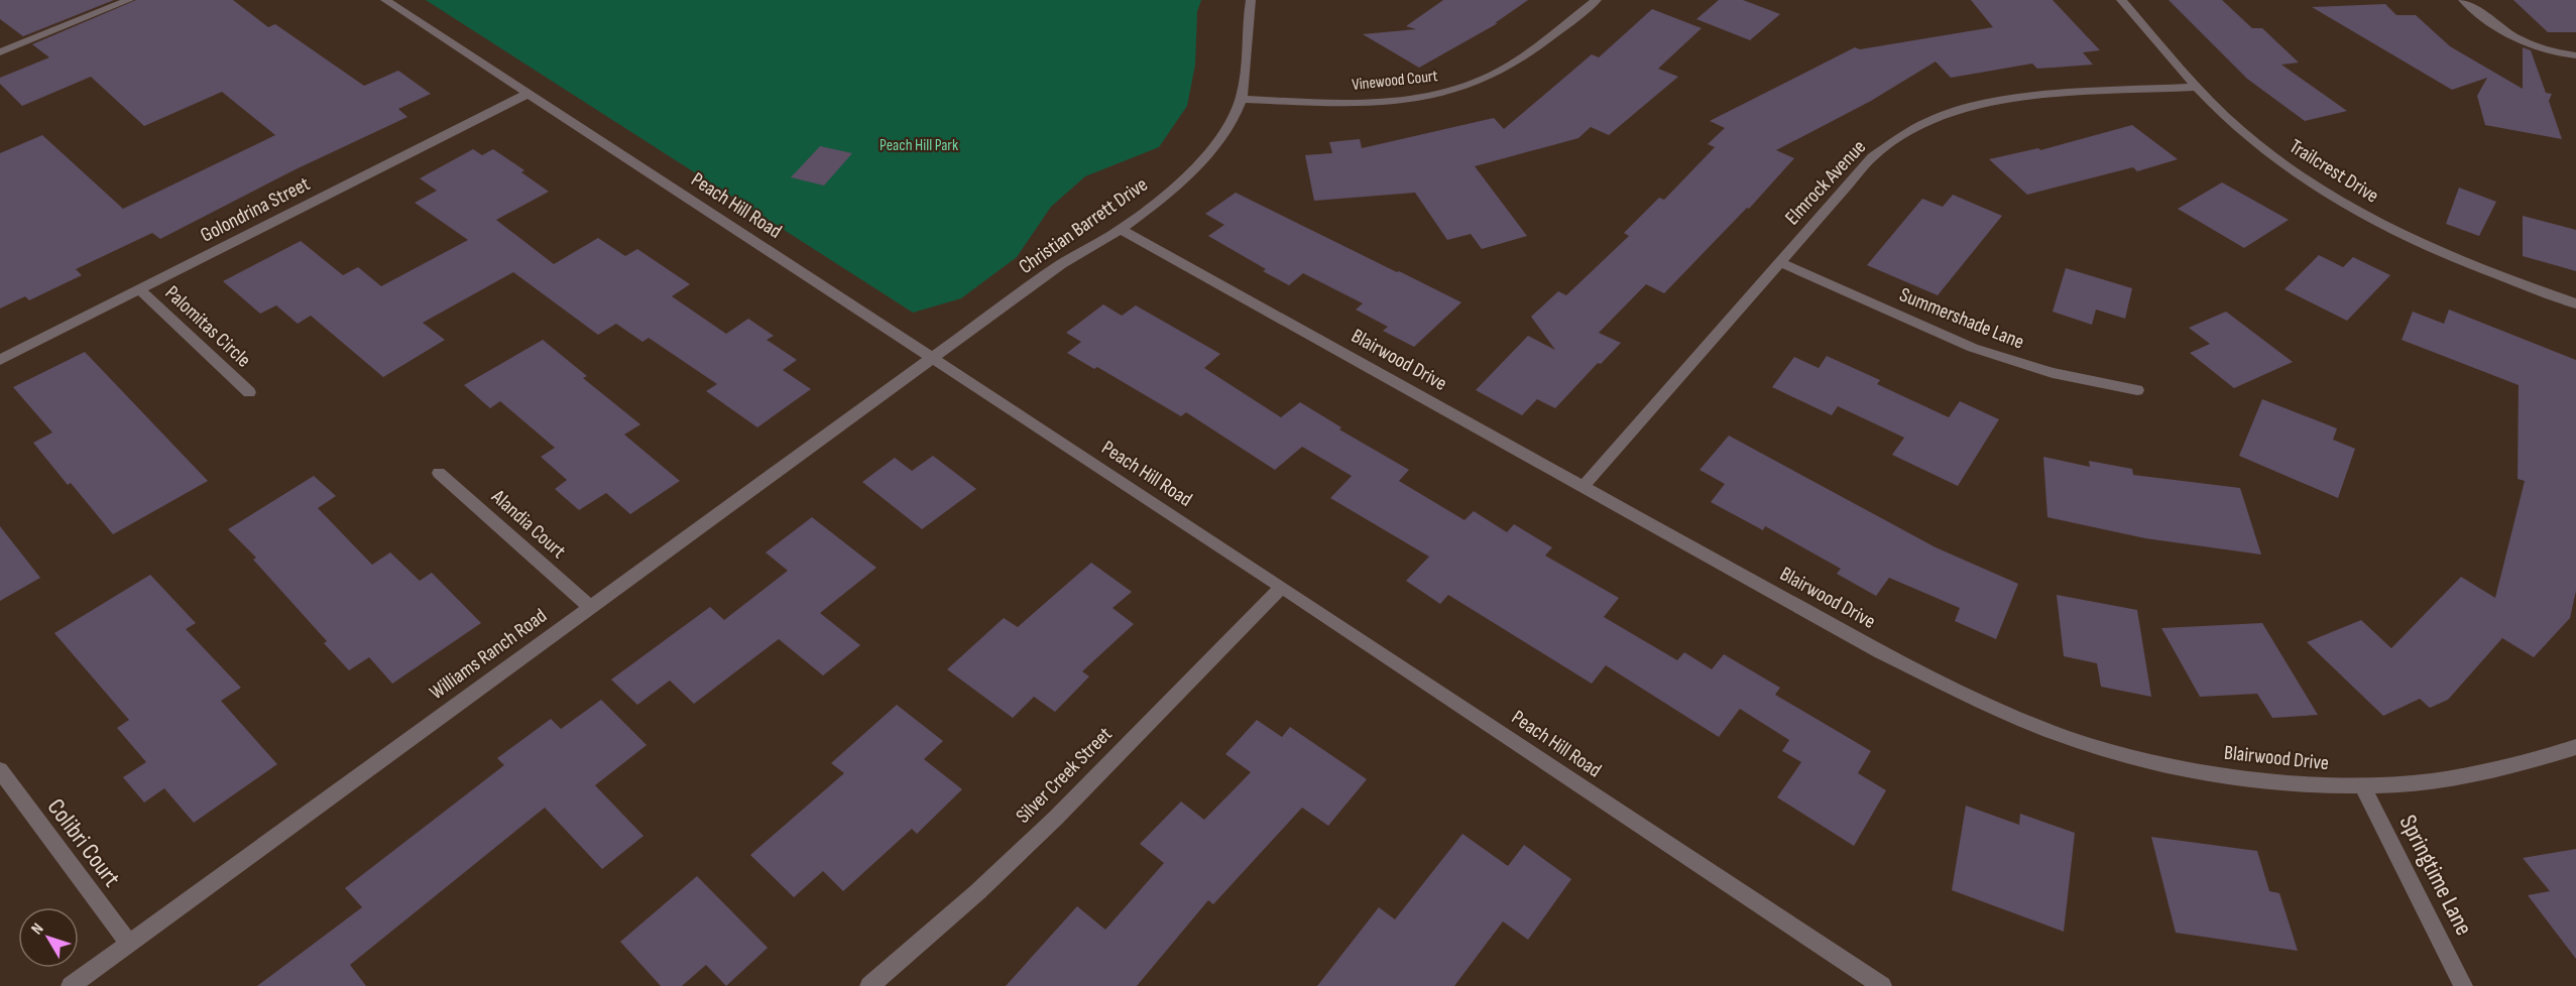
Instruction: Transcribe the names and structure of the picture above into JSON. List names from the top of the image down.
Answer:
{
  "streets": {
    "street": [
      "Vinewood Court",
      "Trailcrest Drive",
      "Elmrock Avenue",
      "Peach Hill Road",
      "Golondrina Street",
      "Christian Barrett Drive",
      "Summershade Lane",
      "Palomitas Circle",
      "Blairwood Drive",
      "Alandia Court",
      "Williams Ranch Road",
      "Silver Creek Street",
      "Colibri Court",
      "Springtime Lane"
    ]
  },
  "crossings": [
    ["Vinewood Court", "Christian Barrett Drive"],
    ["Trailcrest Drive", "Elmrock Avenue"],
    ["Elmrock Avenue", "Summershade Lane"],
    ["Elmrock Avenue", "Blairwood Drive"],
    ["Peach Hill Road", "Golondrina Street"],
    ["Peach Hill Road", "Christian Barrett Drive"],
    ["Peach Hill Road", "Williams Ranch Road"],
    ["Peach Hill Road", "Silver Creek Street"],
    ["Golondrina Street", "Palomitas Circle"],
    ["Christian Barrett Drive", "Blairwood Drive"],
    ["Christian Barrett Drive", "Williams Ranch Road"],
    ["Blairwood Drive", "Springtime Lane"],
    ["Alandia Court", "Williams Ranch Road"],
    ["Williams Ranch Road", "Colibri Court"]
  ],
  "parks": ["Peach Hill Park"],
  "north": "top left"
}
